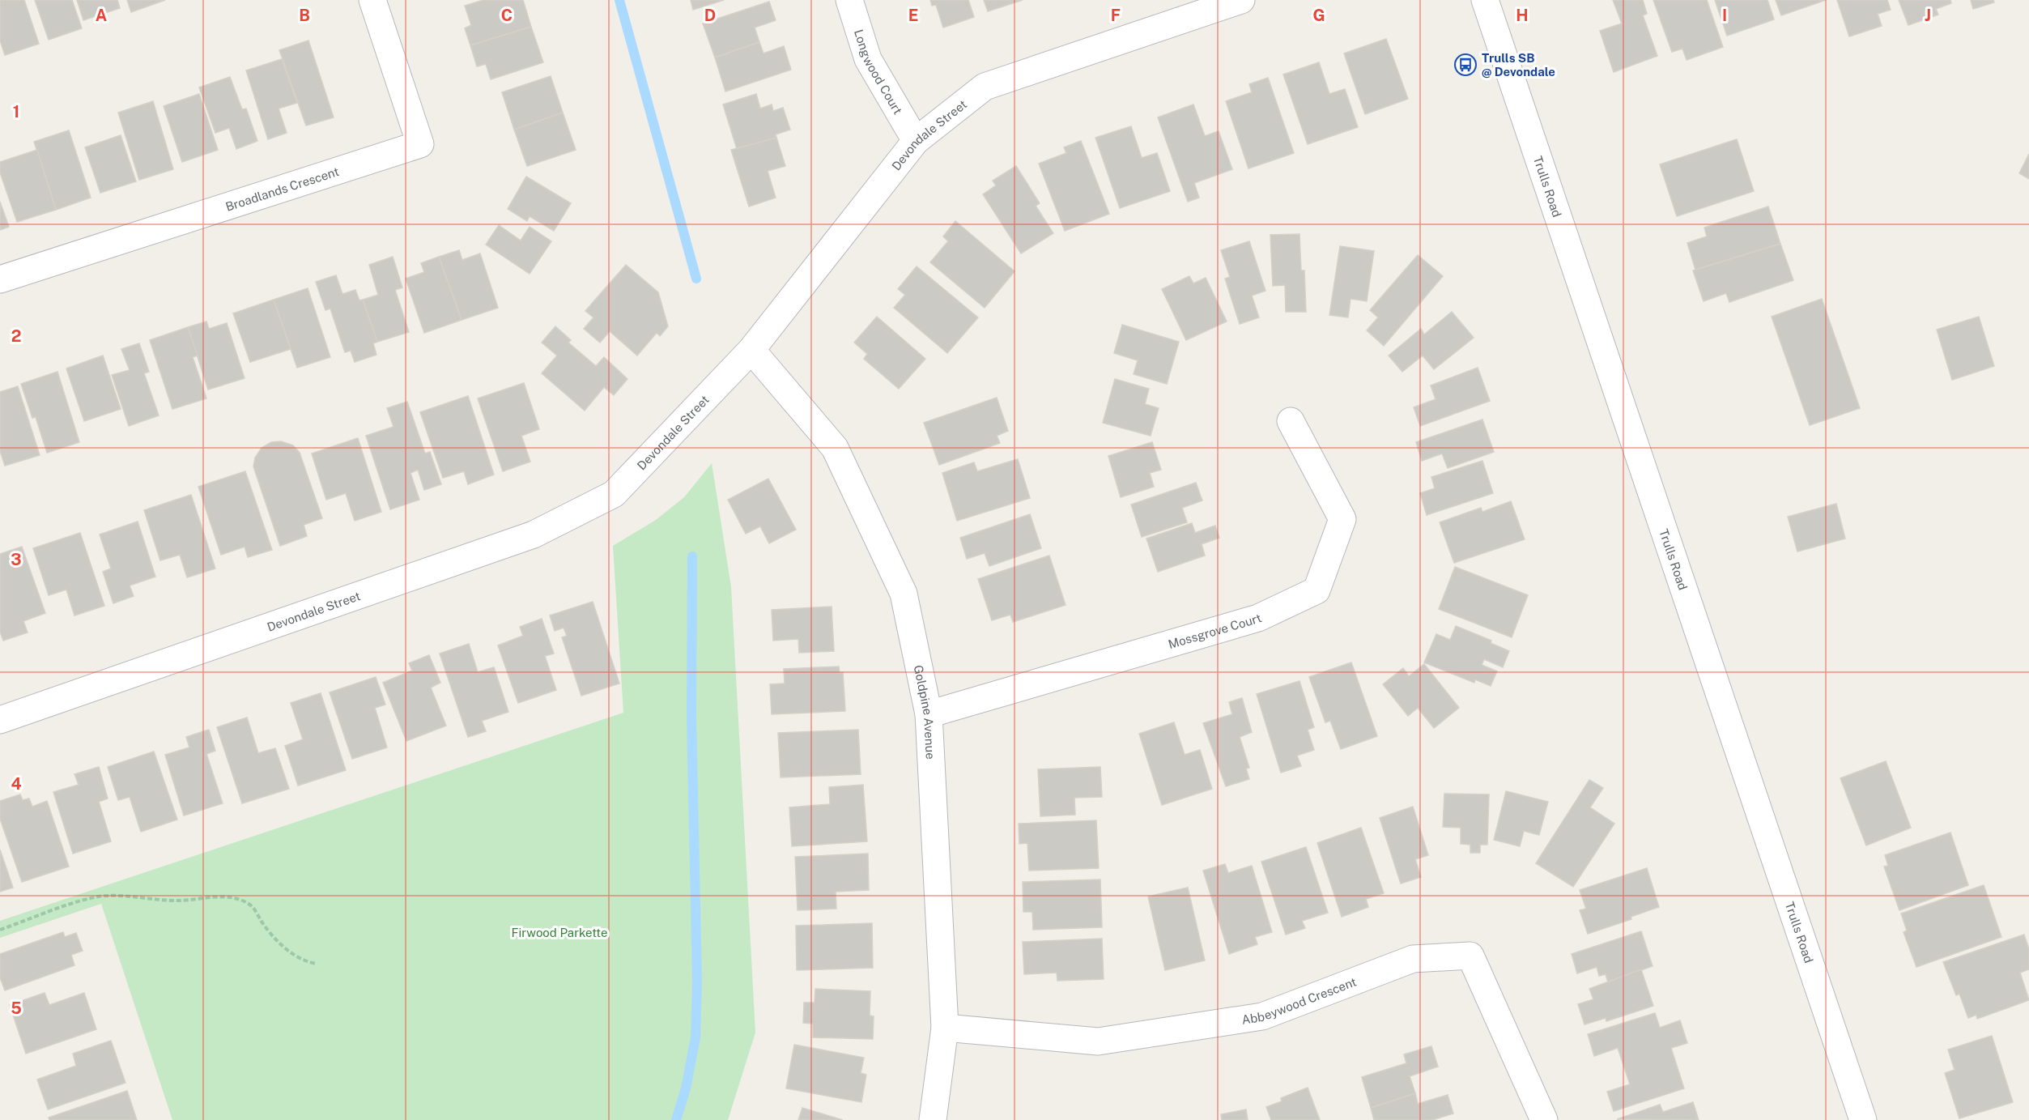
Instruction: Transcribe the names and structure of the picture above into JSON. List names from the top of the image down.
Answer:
{
  "streets": {
    "street": [
      "Longwood Court",
      "Devondale Street",
      "Trulls Road",
      "Broadlands Crescent",
      "Mossgrove Court",
      "Goldpine Avenue",
      "Abbeywood Crescent"
    ]
  },
  "crossings": [
    ["Longwood Court", "Devondale Street"],
    ["Devondale Street", "Goldpine Avenue"],
    ["Mossgrove Court", "Goldpine Avenue"],
    ["Goldpine Avenue", "Abbeywood Crescent"]
  ],
  "parks": ["Firwood Parkette"],
  "places": {
    "bus stop": ["Trulls SB @ Devondale"]
  },
  "grid": {
    "columns": [
      "A",
      "B",
      "C",
      "D",
      "E",
      "F",
      "G",
      "H",
      "I",
      "J"
    ],
    "rows": [
      "1",
      "2",
      "3",
      "4",
      "5"
    ]
  }
}
